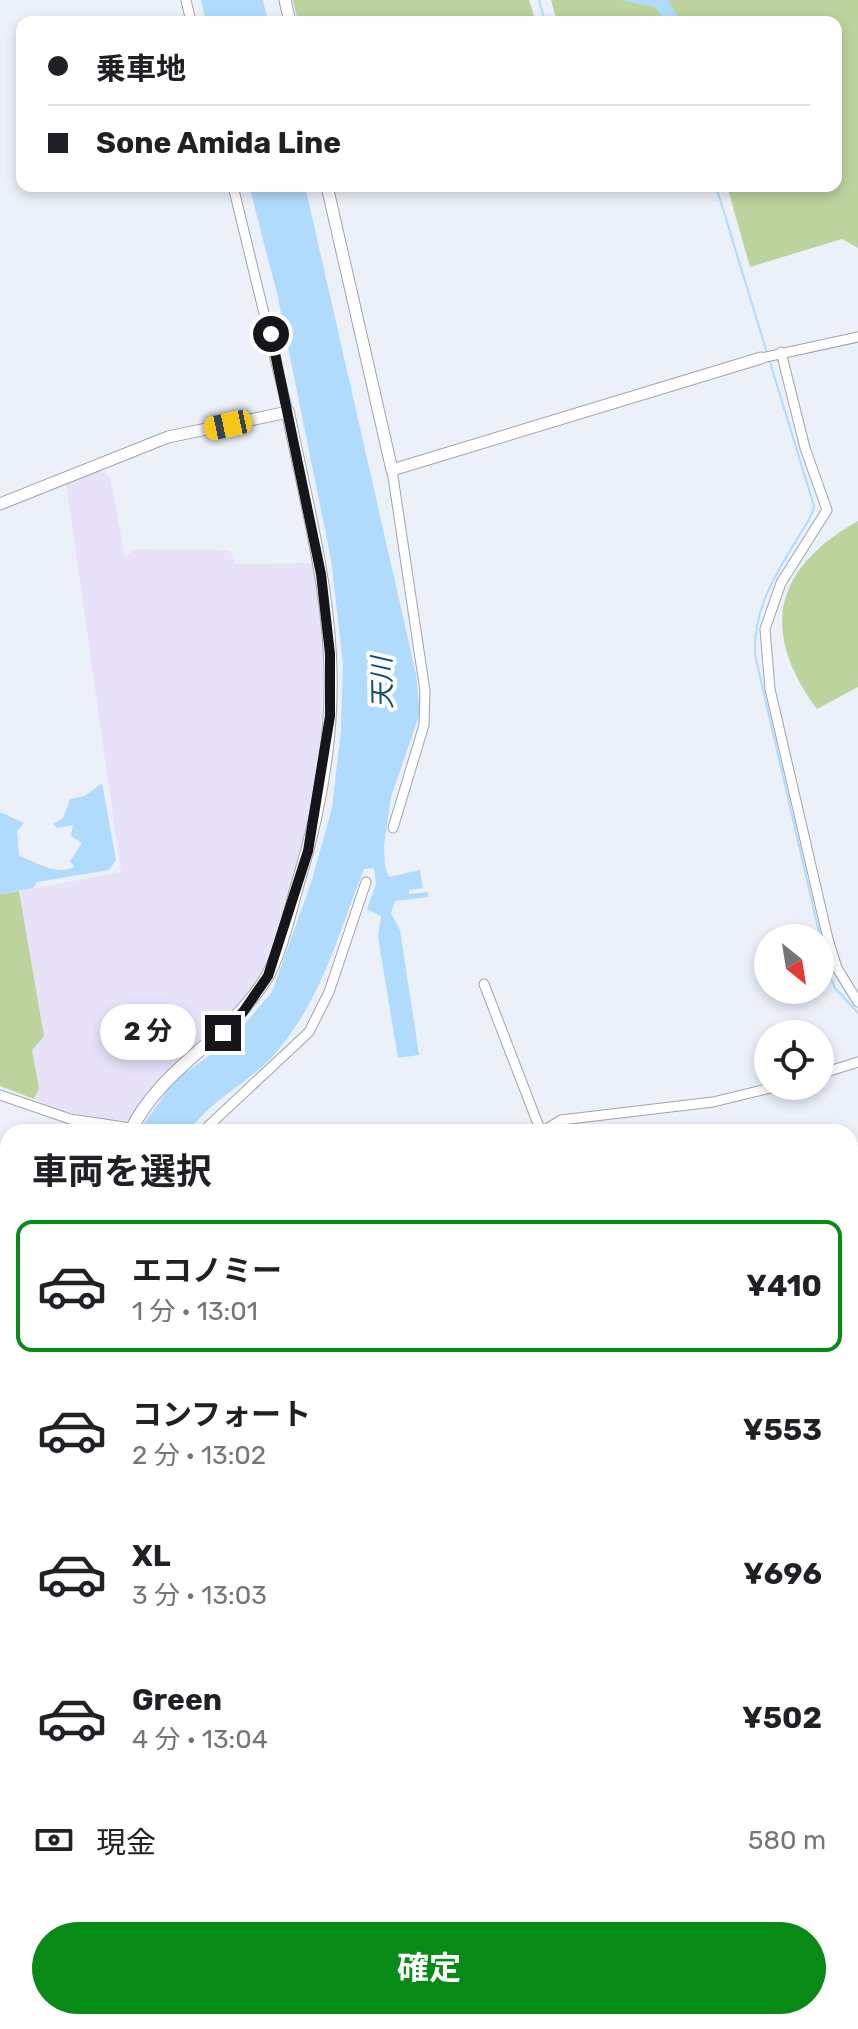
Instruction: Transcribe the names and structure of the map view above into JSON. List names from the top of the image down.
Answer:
{
  "water": ["天川"],
  "north": "bottom right",
  "page": {
    "banner": ["乗車地", "Sone Amida Line"],
    "bubble": "2 分",
    "heading": "車両を選択",
    "list": [
      {
        "name": "エコノミー",
        "note": "1 分 · 13:01",
        "value": "¥410"
      },
      {
        "name": "コンフォート",
        "note": "2 分 · 13:02",
        "value": "¥553"
      },
      {
        "name": "XL",
        "note": "3 分 · 13:03",
        "value": "¥696"
      },
      {
        "name": "Green",
        "note": "4 分 · 13:04",
        "value": "¥502"
      }
    ],
    "pay": ["現金", "580 m"],
    "buttons": "確定"
  }
}
